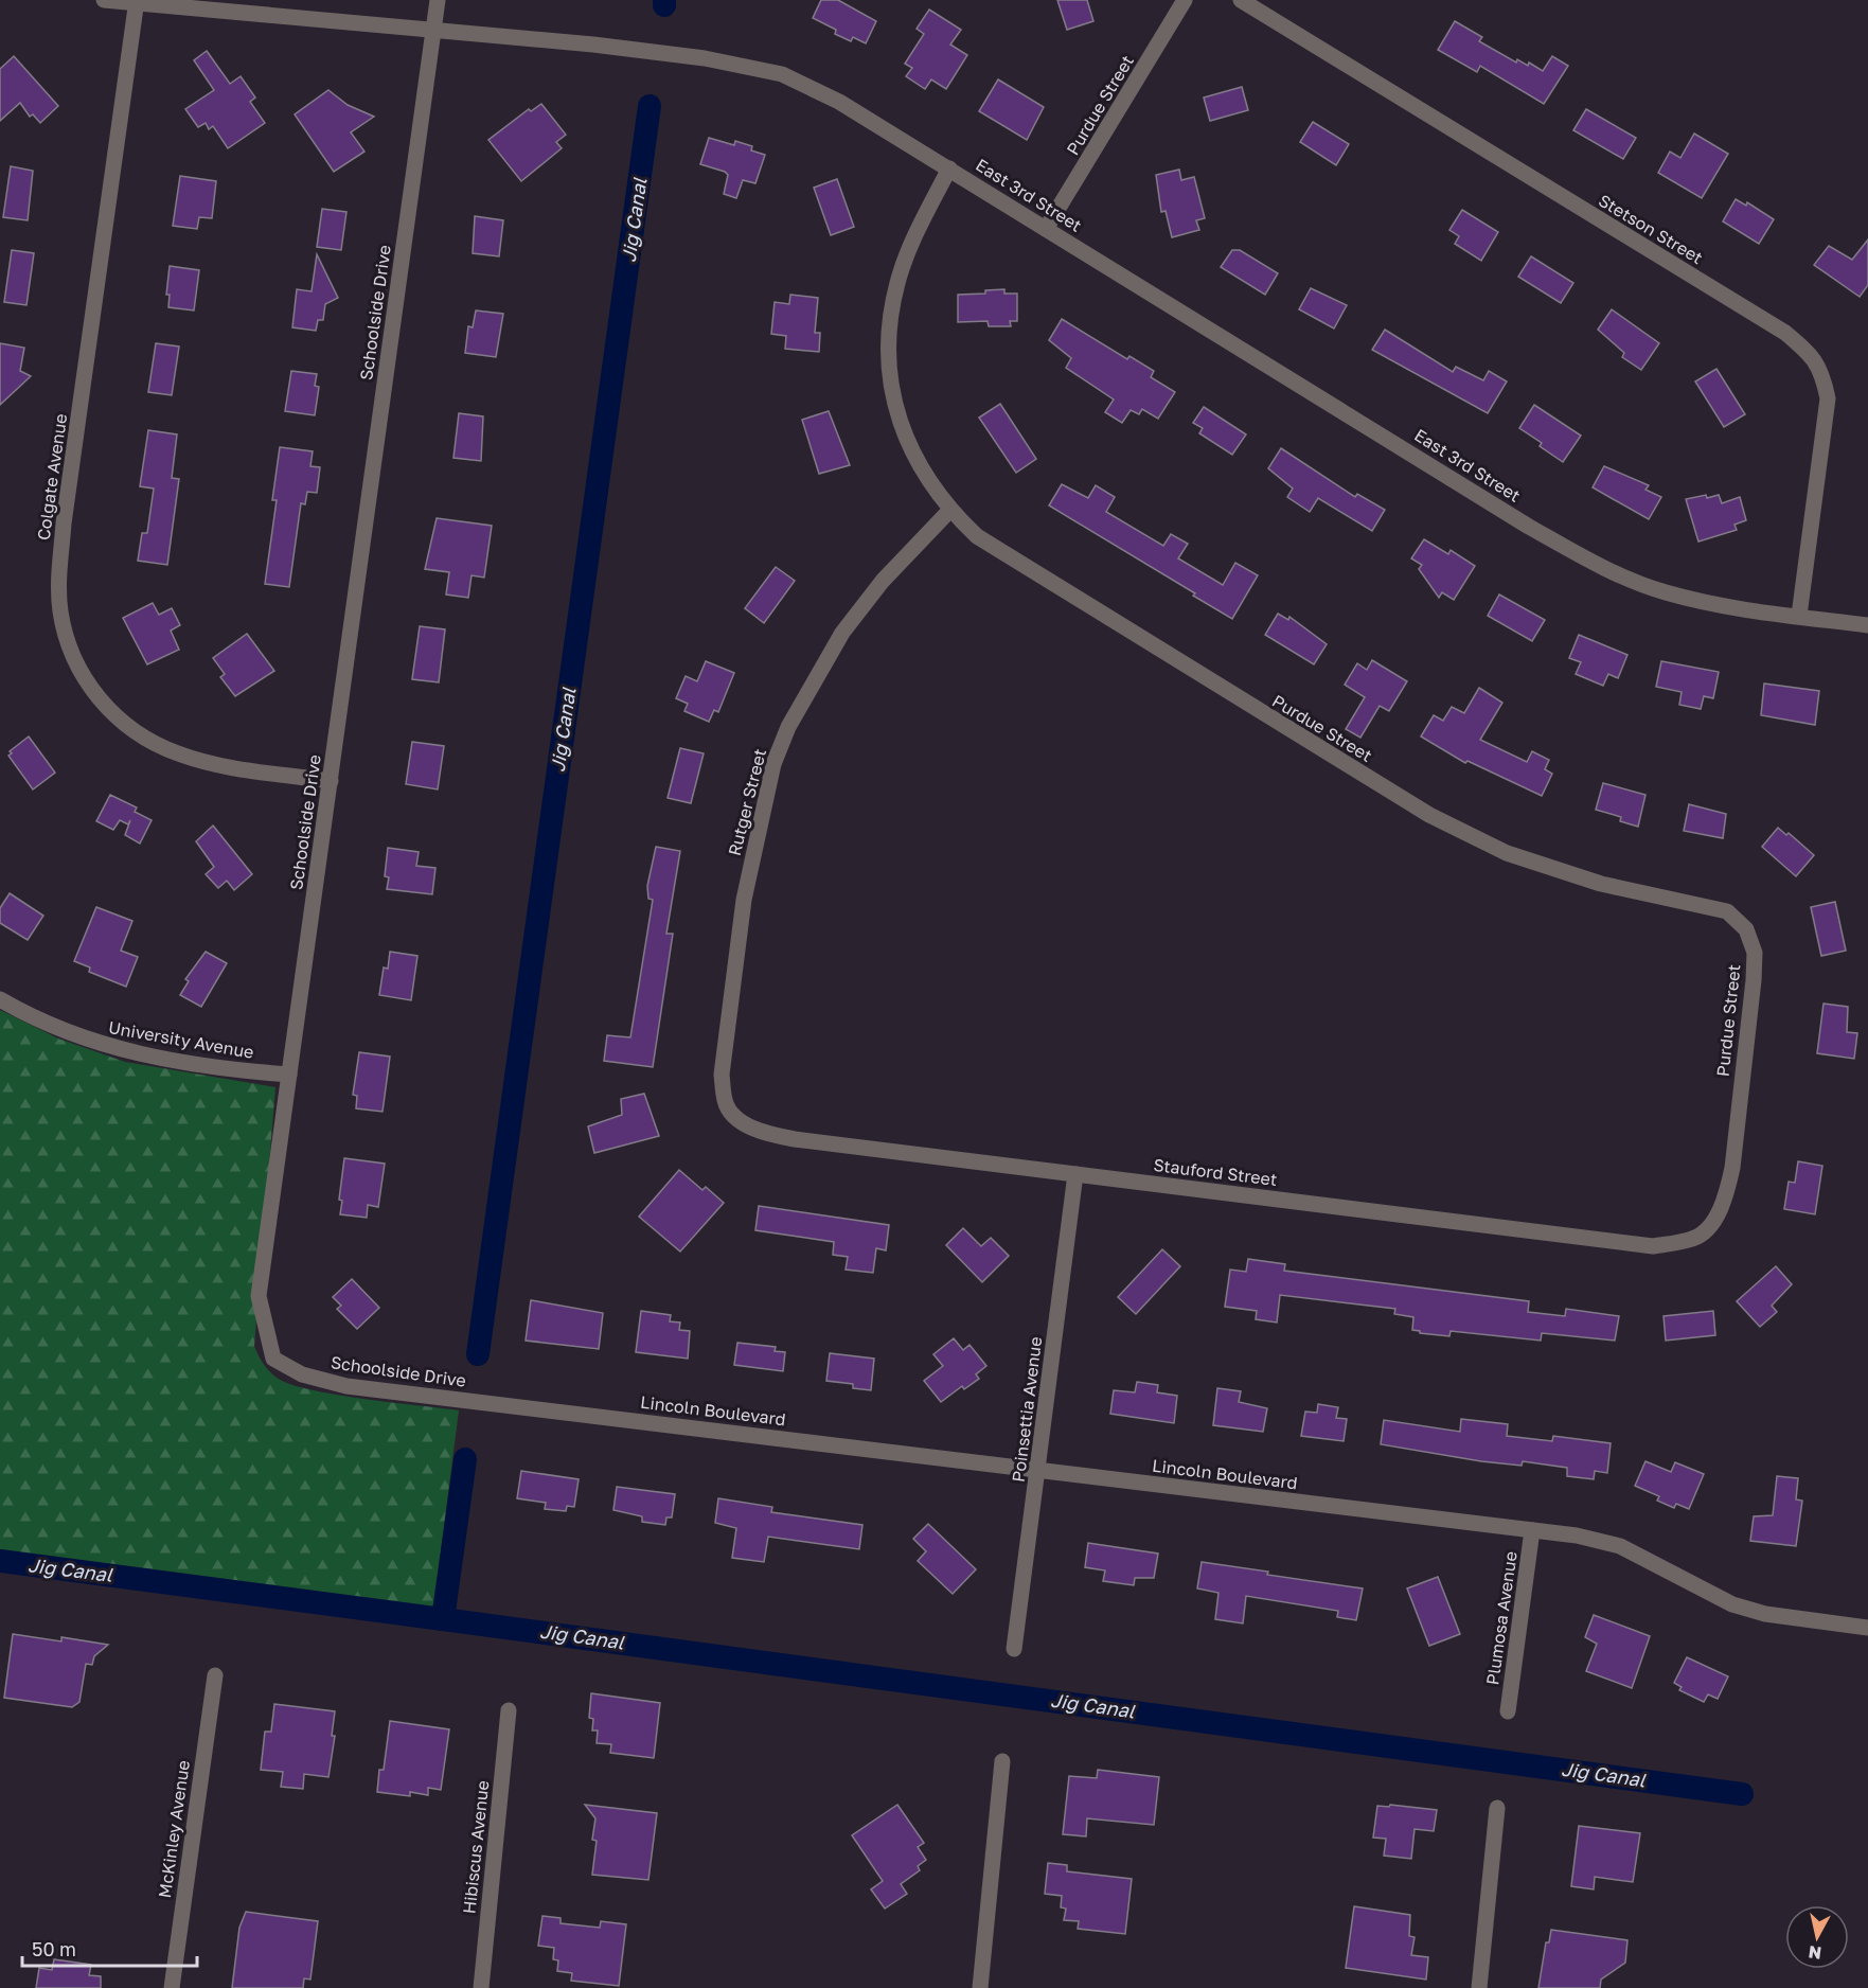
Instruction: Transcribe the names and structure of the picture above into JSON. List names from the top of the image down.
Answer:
{
  "streets": {
    "street": [
      "Purdue Street",
      "East 3rd Street",
      "Stetson Street",
      "Schoolside Drive",
      "Colgate Avenue",
      "Rutger Street",
      "University Avenue",
      "Stauford Street",
      "Poinsettia Avenue",
      "Lincoln Boulevard",
      "Plumosa Avenue",
      "McKinley Avenue",
      "Hibiscus Avenue"
    ]
  },
  "crossings": [
    ["Purdue Street", "East 3rd Street"],
    ["Purdue Street", "Rutger Street"],
    ["Purdue Street", "Stauford Street"],
    ["East 3rd Street", "Stetson Street"],
    ["East 3rd Street", "Schoolside Drive"],
    ["East 3rd Street", "Colgate Avenue"],
    ["Schoolside Drive", "Colgate Avenue"],
    ["Schoolside Drive", "University Avenue"],
    ["Schoolside Drive", "Lincoln Boulevard"],
    ["Rutger Street", "Stauford Street"],
    ["Stauford Street", "Poinsettia Avenue"],
    ["Poinsettia Avenue", "Lincoln Boulevard"],
    ["Lincoln Boulevard", "Plumosa Avenue"]
  ],
  "water": ["Jig Canal"],
  "scale_bar": "50 m",
  "north": "bottom"
}
